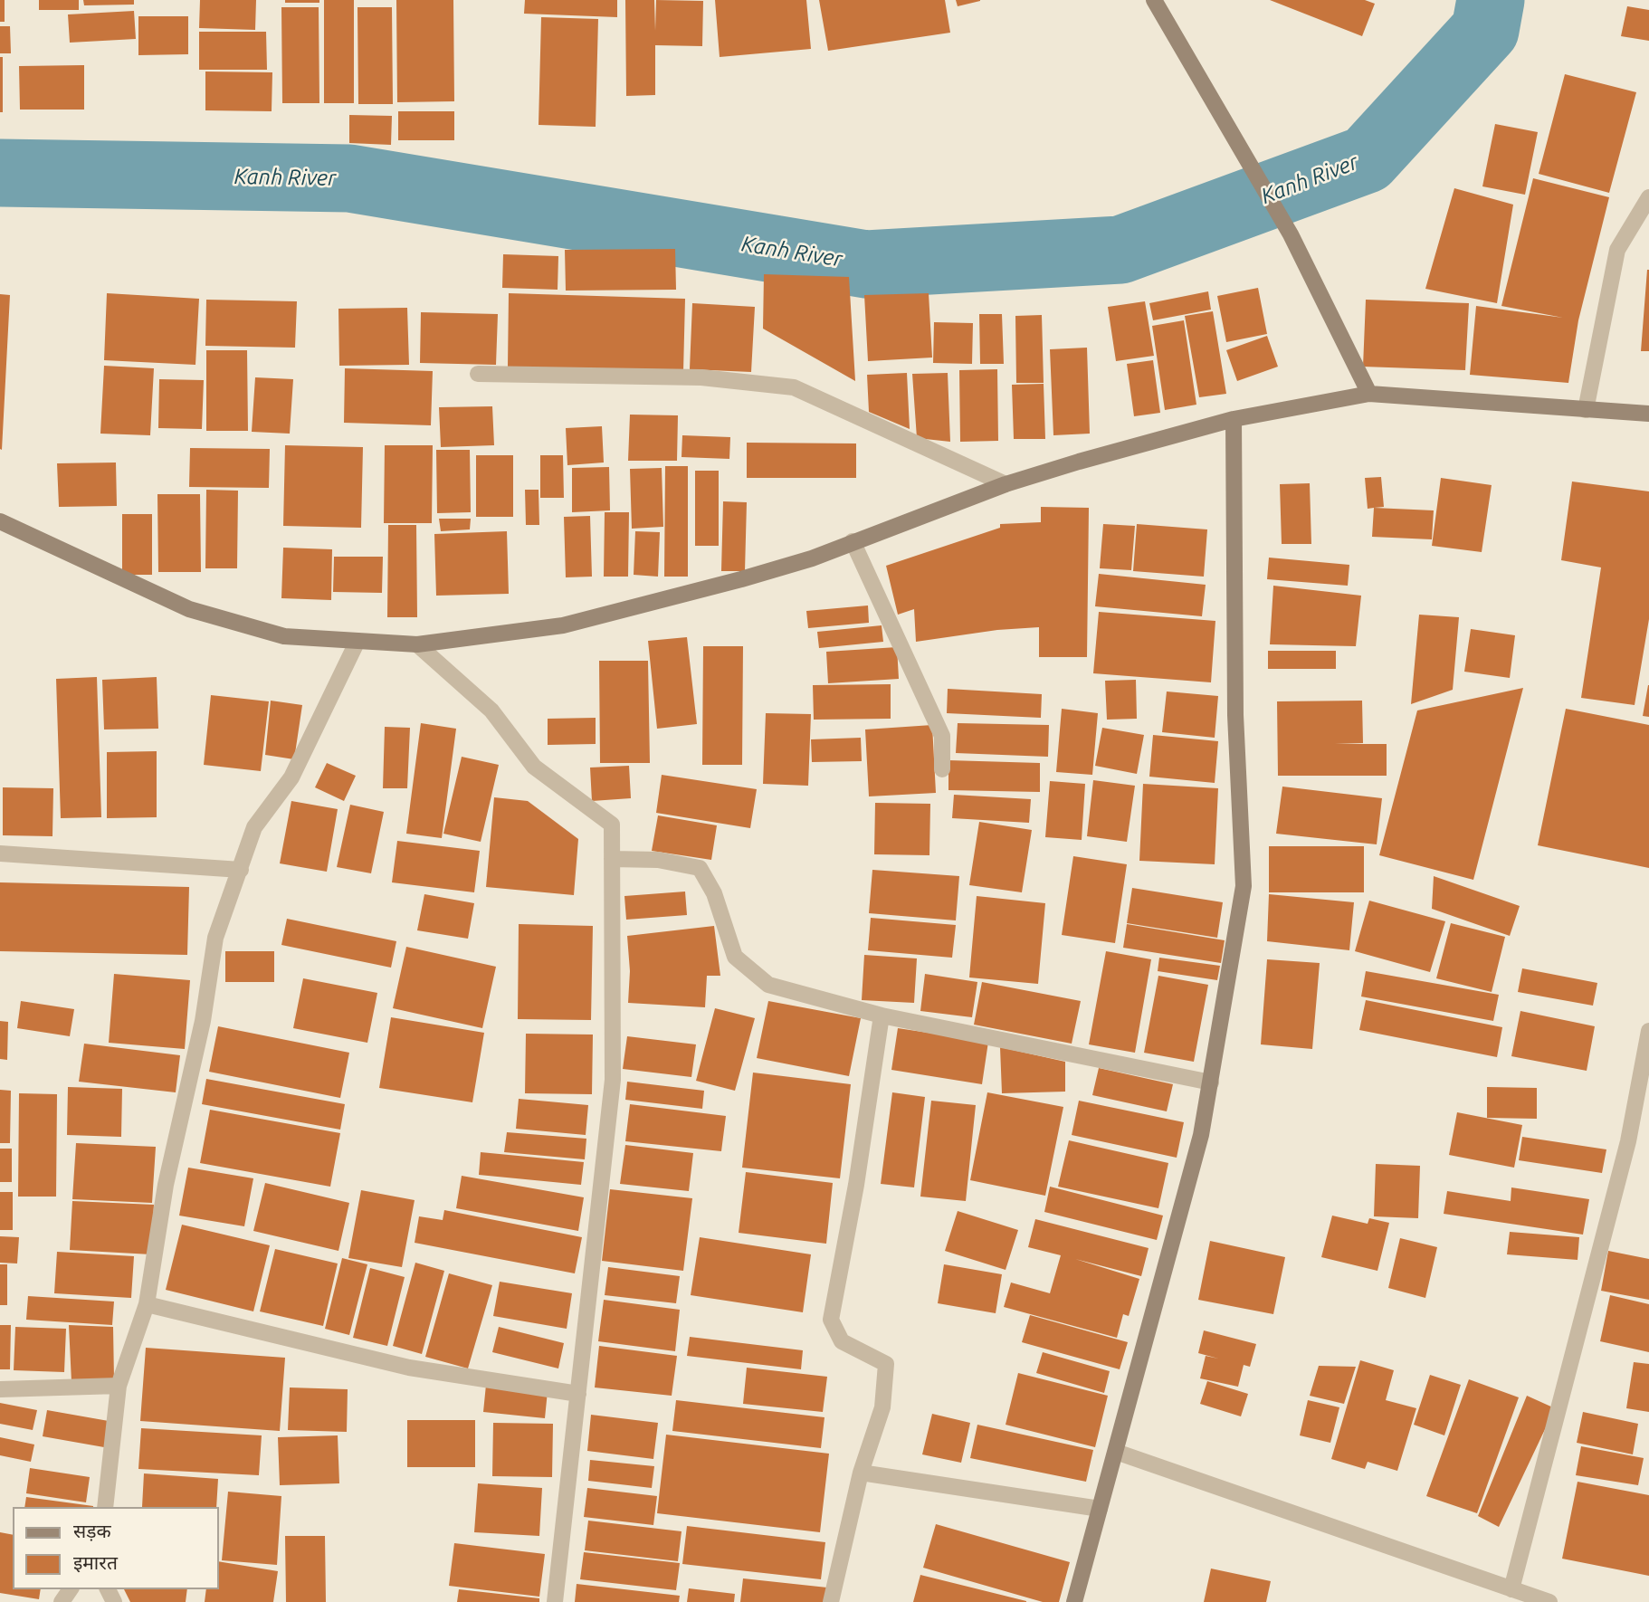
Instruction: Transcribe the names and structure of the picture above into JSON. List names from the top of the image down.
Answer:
{
  "water": ["Kanh River"],
  "legend": ["सड़क", "इमारत"]
}
